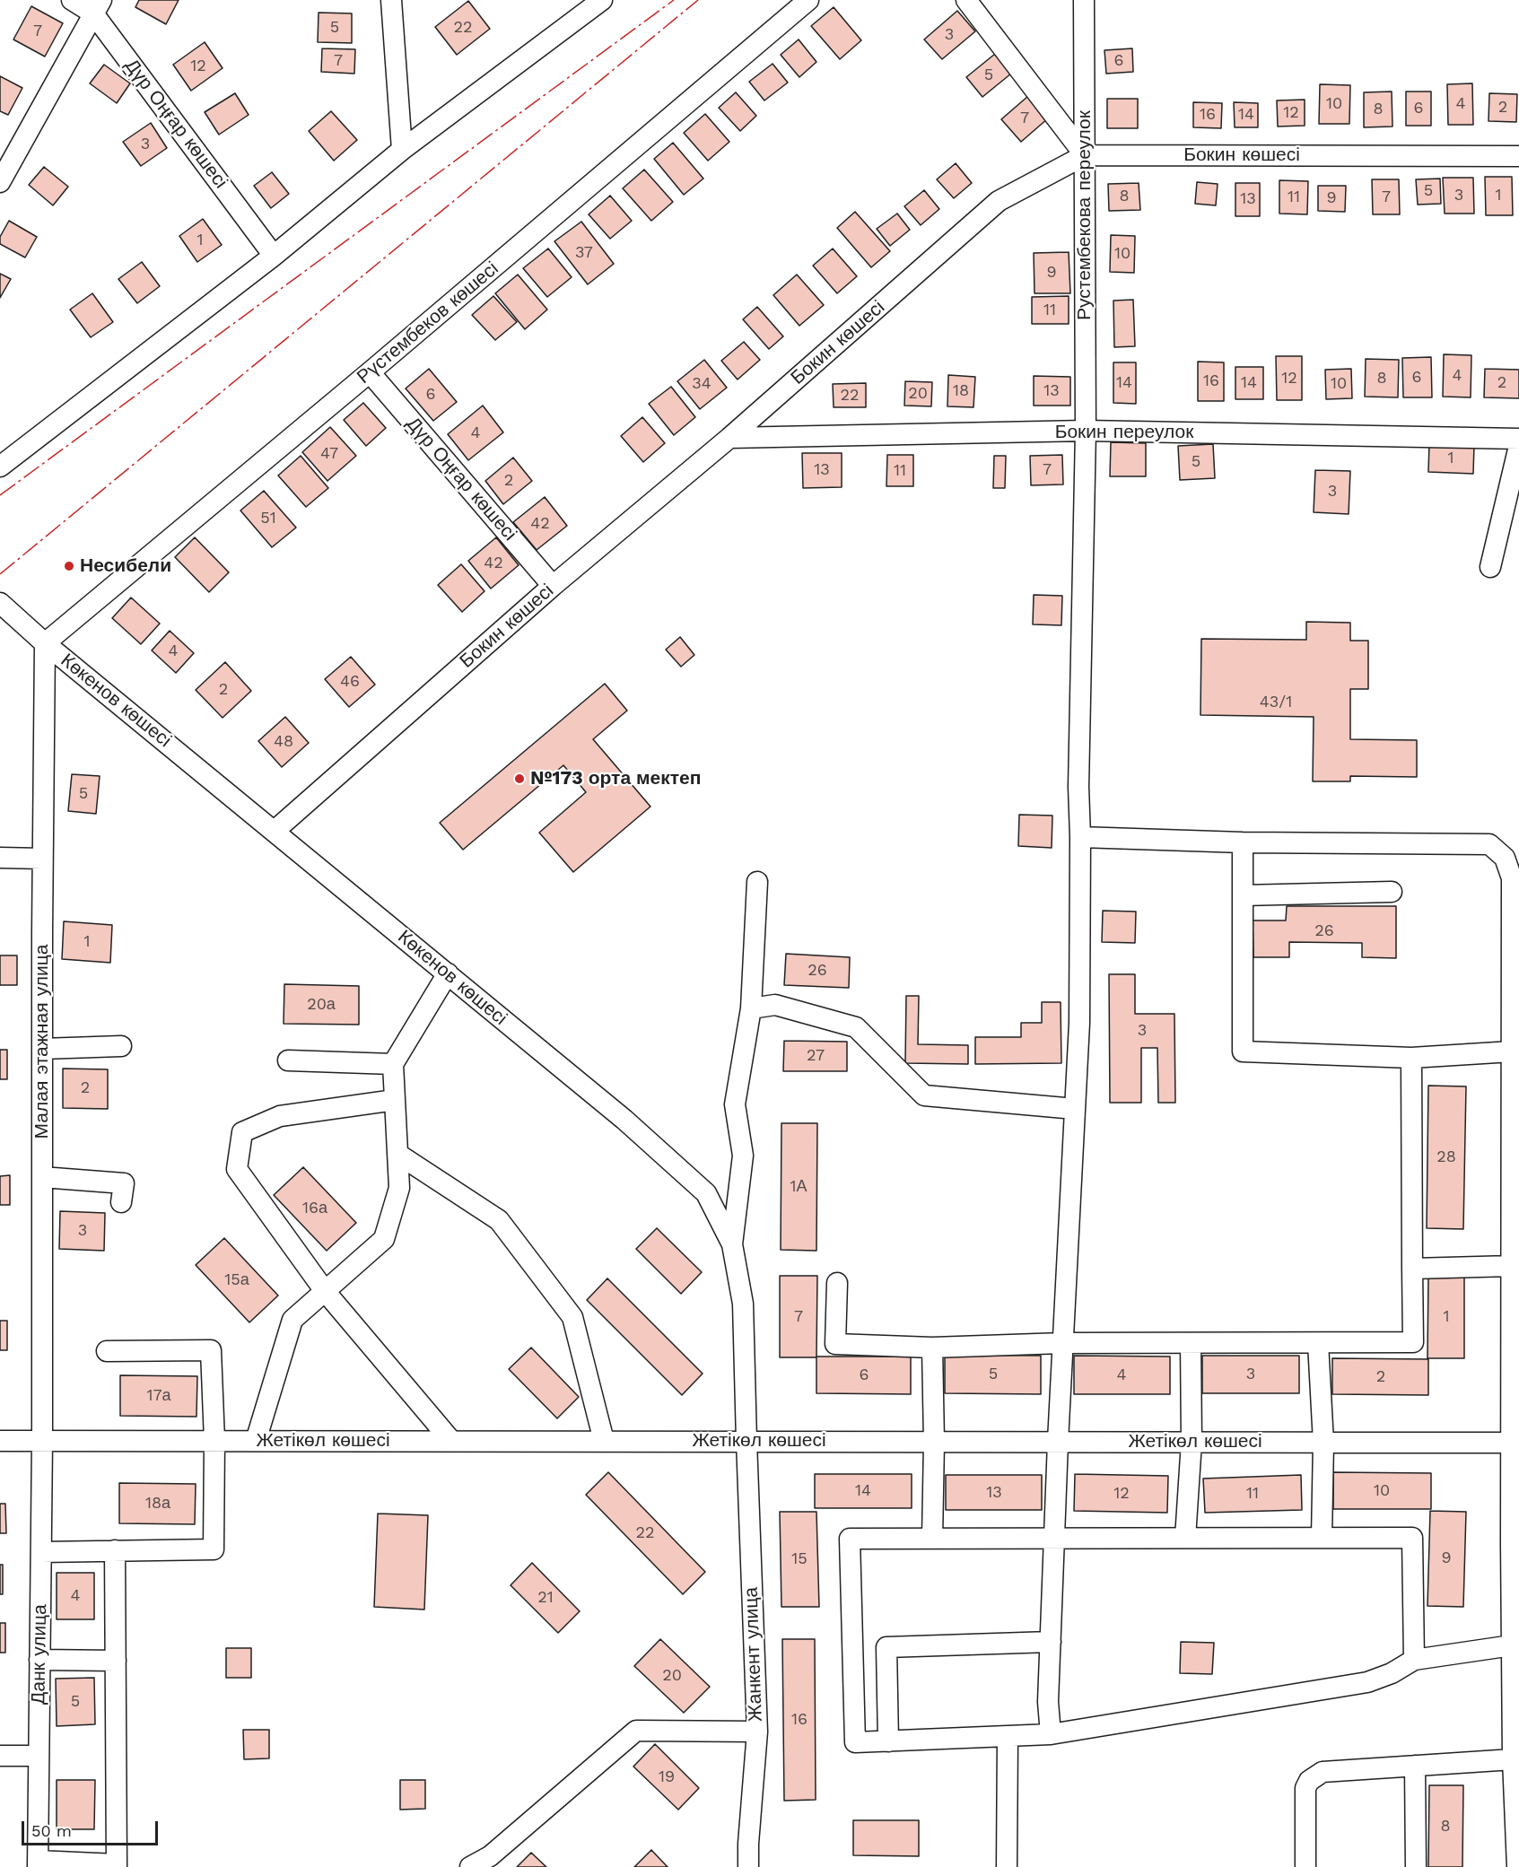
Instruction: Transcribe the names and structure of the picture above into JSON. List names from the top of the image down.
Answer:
{
  "streets": {
    "street": [
      "Дүр Оңғар көшесі",
      "Бокин көшесі",
      "Рустембекова переулок",
      "Рүстембеков көшесі",
      "Бокин переулок",
      "Көкенов көшесі",
      "Малая этажная улица",
      "Жетікөл көшесі",
      "Данк улица",
      "Жанкент улица"
    ]
  },
  "crossings": [
    ["Дүр Оңғар көшесі", "Бокин көшесі"],
    ["Дүр Оңғар көшесі", "Рүстембеков көшесі"],
    ["Бокин көшесі", "Рустембекова переулок"],
    ["Бокин көшесі", "Бокин переулок"],
    ["Бокин көшесі", "Көкенов көшесі"],
    ["Рустембекова переулок", "Бокин переулок"],
    ["Рустембекова переулок", "Жетікөл көшесі"],
    ["Рүстембеков көшесі", "Көкенов көшесі"],
    ["Рүстембеков көшесі", "Малая этажная улица"],
    ["Көкенов көшесі", "Малая этажная улица"],
    ["Көкенов көшесі", "Жетікөл көшесі"],
    ["Көкенов көшесі", "Жанкент улица"],
    ["Малая этажная улица", "Жетікөл көшесі"],
    ["Малая этажная улица", "Данк улица"],
    ["Жетікөл көшесі", "Данк улица"],
    ["Жетікөл көшесі", "Жанкент улица"]
  ],
  "places": ["Несибели", "№173 орта мектеп"],
  "house_numbers": [
    "5",
    "22",
    "7",
    "3",
    "7",
    "6",
    "12",
    "5",
    "10",
    "4",
    "2",
    "6",
    "8",
    "12",
    "16",
    "14",
    "7",
    "3",
    "5",
    "3",
    "1",
    "8",
    "11",
    "7",
    "9",
    "13",
    "1",
    "37",
    "10",
    "9",
    "11",
    "4",
    "6",
    "12",
    "8",
    "16",
    "14",
    "14",
    "2",
    "34",
    "10",
    "18",
    "13",
    "20",
    "6",
    "22",
    "4",
    "47",
    "1",
    "5",
    "13",
    "7",
    "11",
    "2",
    "3",
    "51",
    "42",
    "42",
    "4",
    "46",
    "2",
    "43/1",
    "48",
    "5",
    "26",
    "1",
    "26",
    "20а",
    "3",
    "27",
    "2",
    "28",
    "1А",
    "16а",
    "3",
    "15а",
    "7",
    "1",
    "5",
    "3",
    "6",
    "4",
    "2",
    "17а",
    "14",
    "10",
    "13",
    "12",
    "11",
    "18а",
    "22",
    "9",
    "15",
    "4",
    "21",
    "20",
    "5",
    "16",
    "19",
    "8"
  ],
  "scale_bar": "50 m"
}
